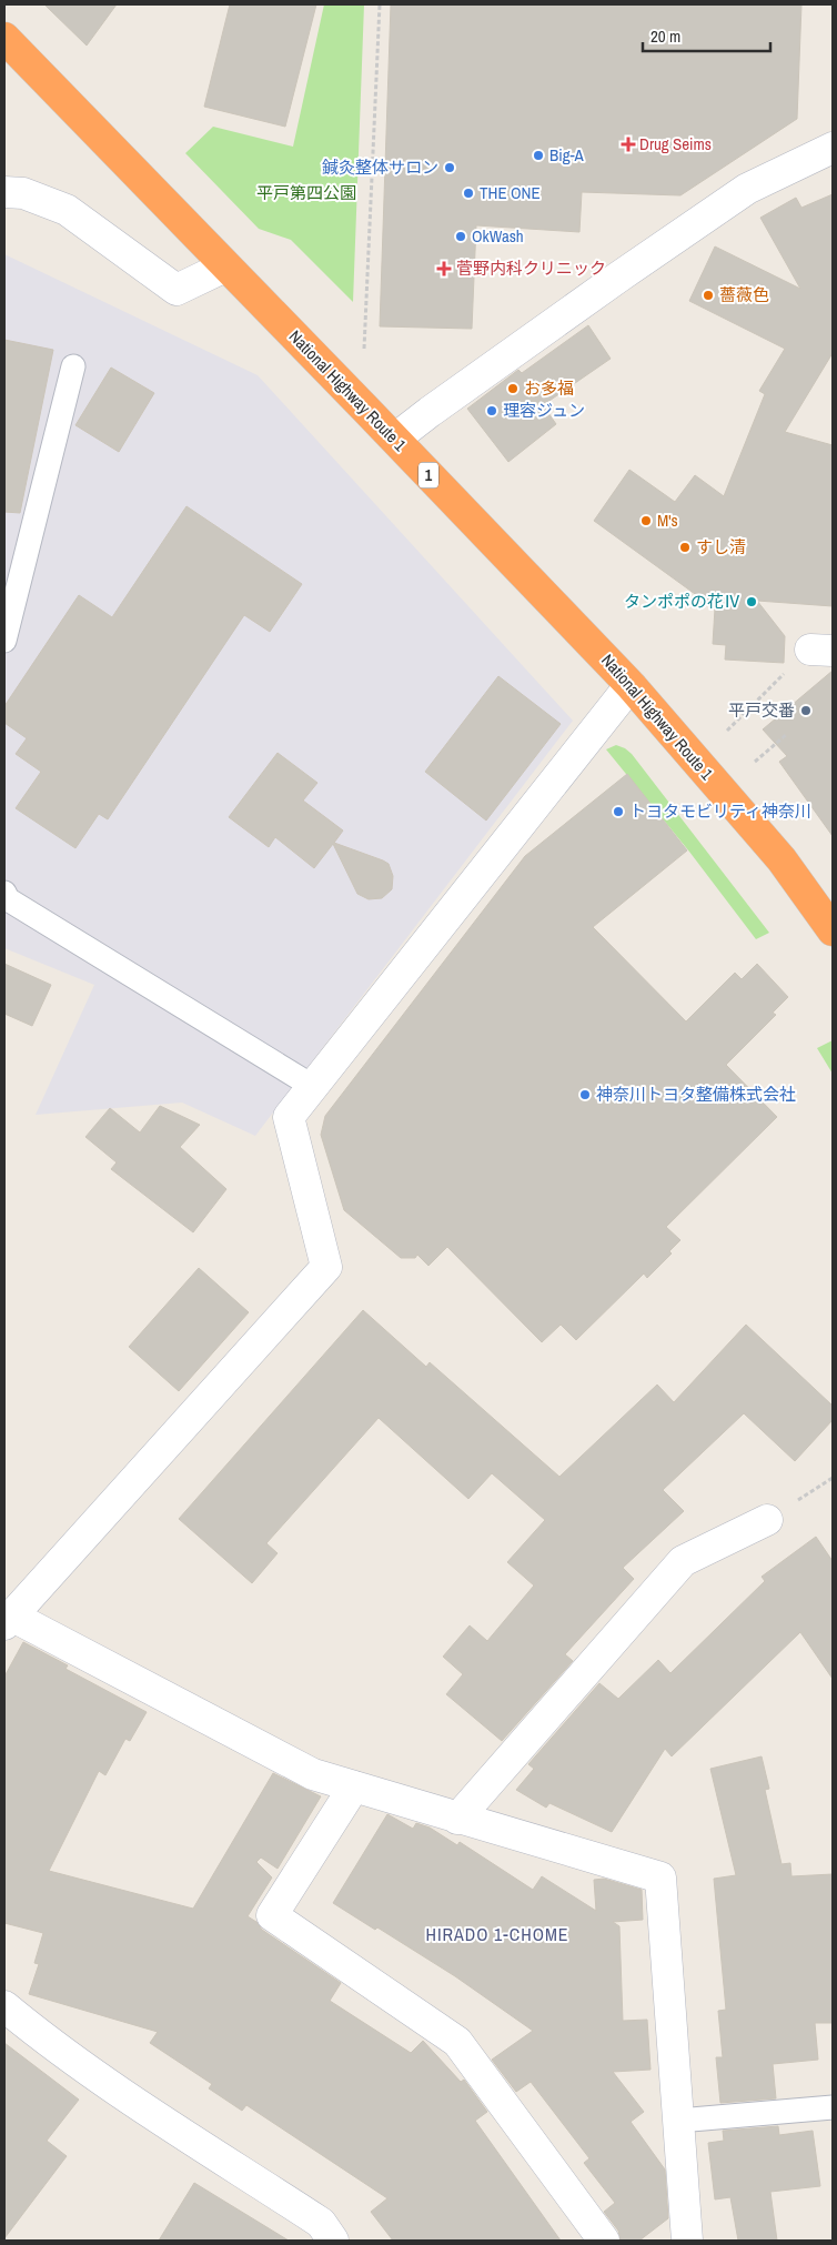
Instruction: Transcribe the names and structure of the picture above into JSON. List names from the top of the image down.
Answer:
{
  "streets": {
    "highway": ["National Highway Route 1", "1"]
  },
  "districts": ["HIRADO 1-CHOME"],
  "parks": ["平戸第四公園"],
  "places": {
    "health": ["Drug Seims", "菅野内科クリニック"],
    "other": [
      "Big-A",
      "鍼灸整体サロン",
      "THE ONE",
      "OkWash",
      "薔薇色",
      "お多福",
      "理容ジュン",
      "M's",
      "すし清",
      "タンポポの花Ⅳ",
      "平戸交番",
      "トヨタモビリティ神奈川",
      "神奈川トヨタ整備株式会社"
    ]
  },
  "scale_bar": "20 m"
}
